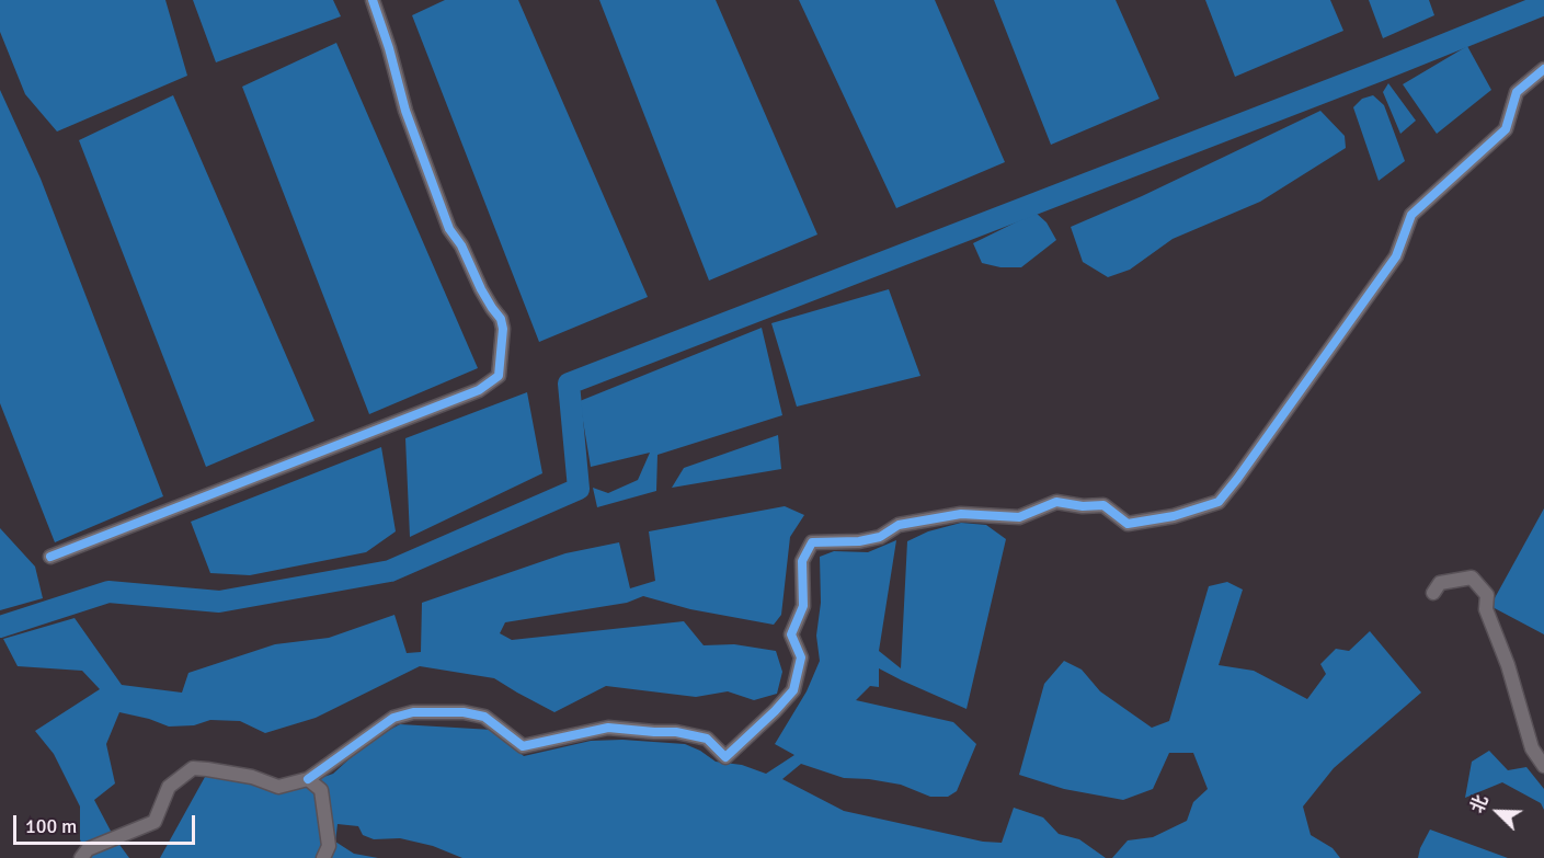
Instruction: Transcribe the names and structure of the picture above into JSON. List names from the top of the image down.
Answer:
{
  "scale_bar": "100 m",
  "north": "top left"
}
